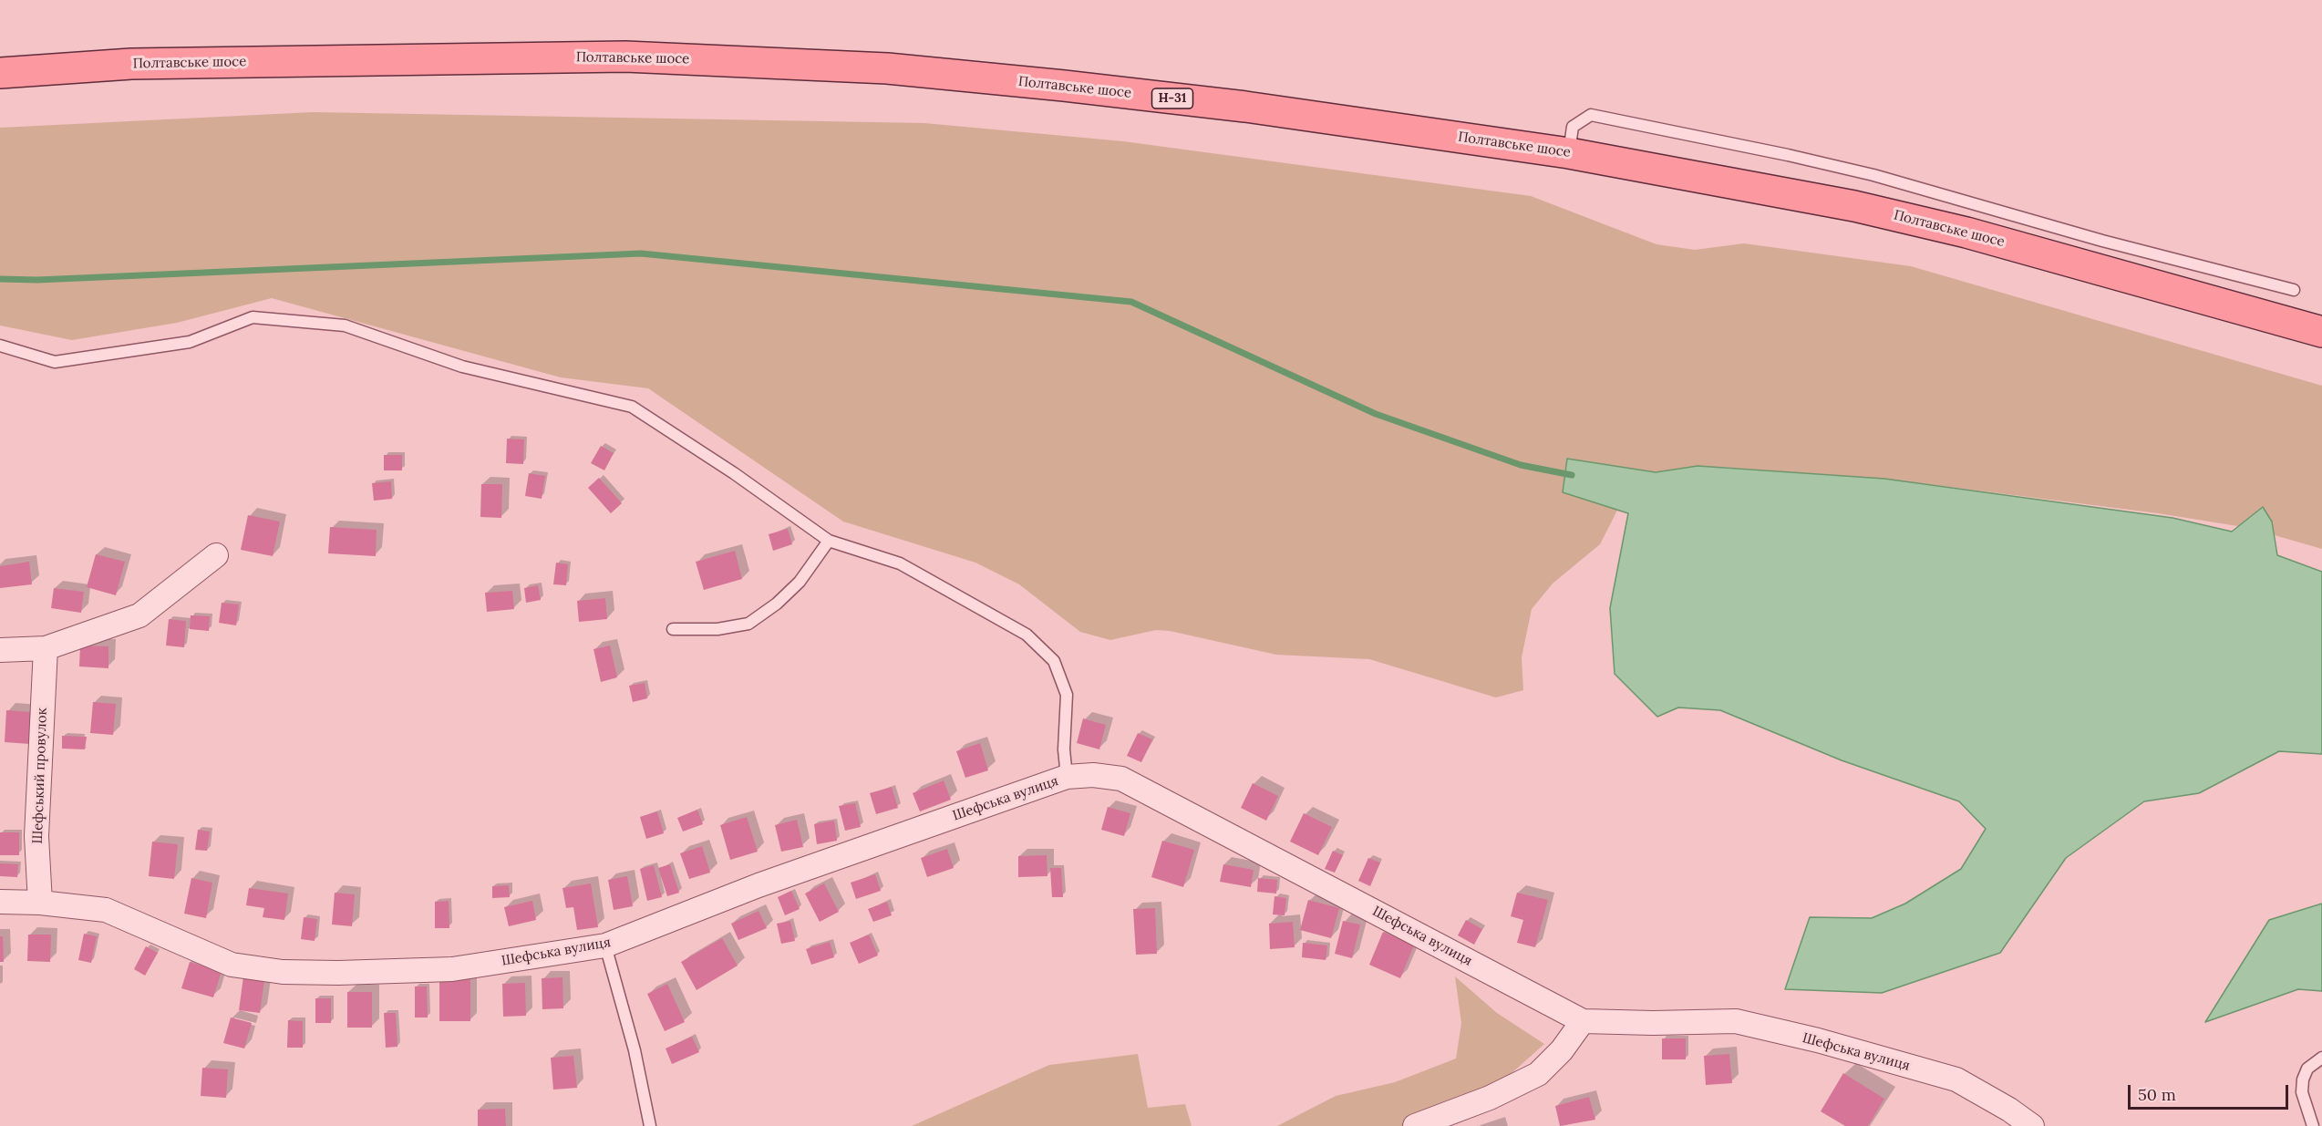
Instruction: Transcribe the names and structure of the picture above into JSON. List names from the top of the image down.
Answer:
{
  "streets": {
    "main road": ["Полтавське шосе", "Н-31"],
    "street": ["Шефський провулок", "Шефська вулиця"]
  },
  "crossings": [
    ["Шефський провулок", "Шефська вулиця"]
  ],
  "scale_bar": "50 m"
}
